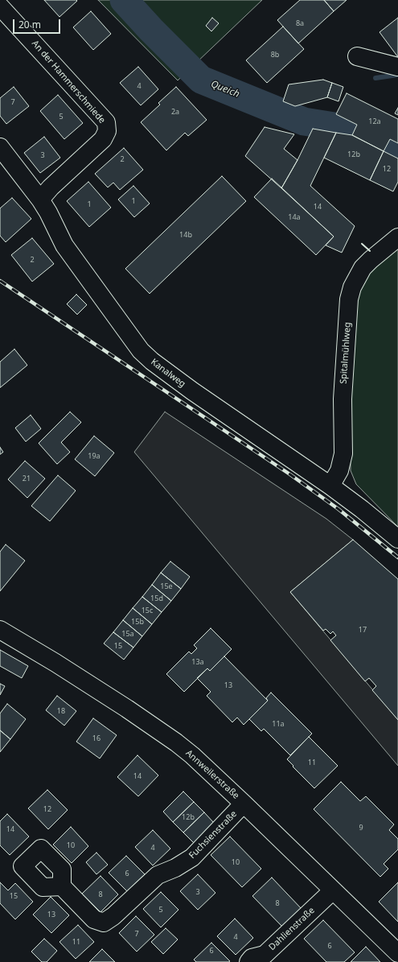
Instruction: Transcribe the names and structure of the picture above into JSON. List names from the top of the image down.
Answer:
{
  "streets": {
    "street": [
      "An der Hammerschmiede",
      "Spitalmühlweg",
      "Kanalweg",
      "Annweilerstraße",
      "Fuchsienstraße",
      "Dahlienstraße"
    ]
  },
  "crossings": [
    ["An der Hammerschmiede", "Kanalweg"],
    ["Spitalmühlweg", "Kanalweg"],
    ["Annweilerstraße", "Fuchsienstraße"],
    ["Annweilerstraße", "Dahlienstraße"]
  ],
  "water": ["Queich"],
  "house_numbers": [
    "8a",
    "8b",
    "4",
    "7",
    "2a",
    "5",
    "12a",
    "12b",
    "3",
    "2",
    "12",
    "1",
    "1",
    "14",
    "14a",
    "14b",
    "2",
    "19a",
    "21",
    "15e",
    "15d",
    "15c",
    "15b",
    "17",
    "15a",
    "15",
    "13a",
    "13",
    "18",
    "11a",
    "16",
    "11",
    "14",
    "12",
    "12b",
    "9",
    "14",
    "10",
    "4",
    "10",
    "6",
    "3",
    "8",
    "15",
    "8",
    "5",
    "13",
    "7",
    "4",
    "11",
    "6",
    "6"
  ],
  "scale_bar": "20 m"
}
